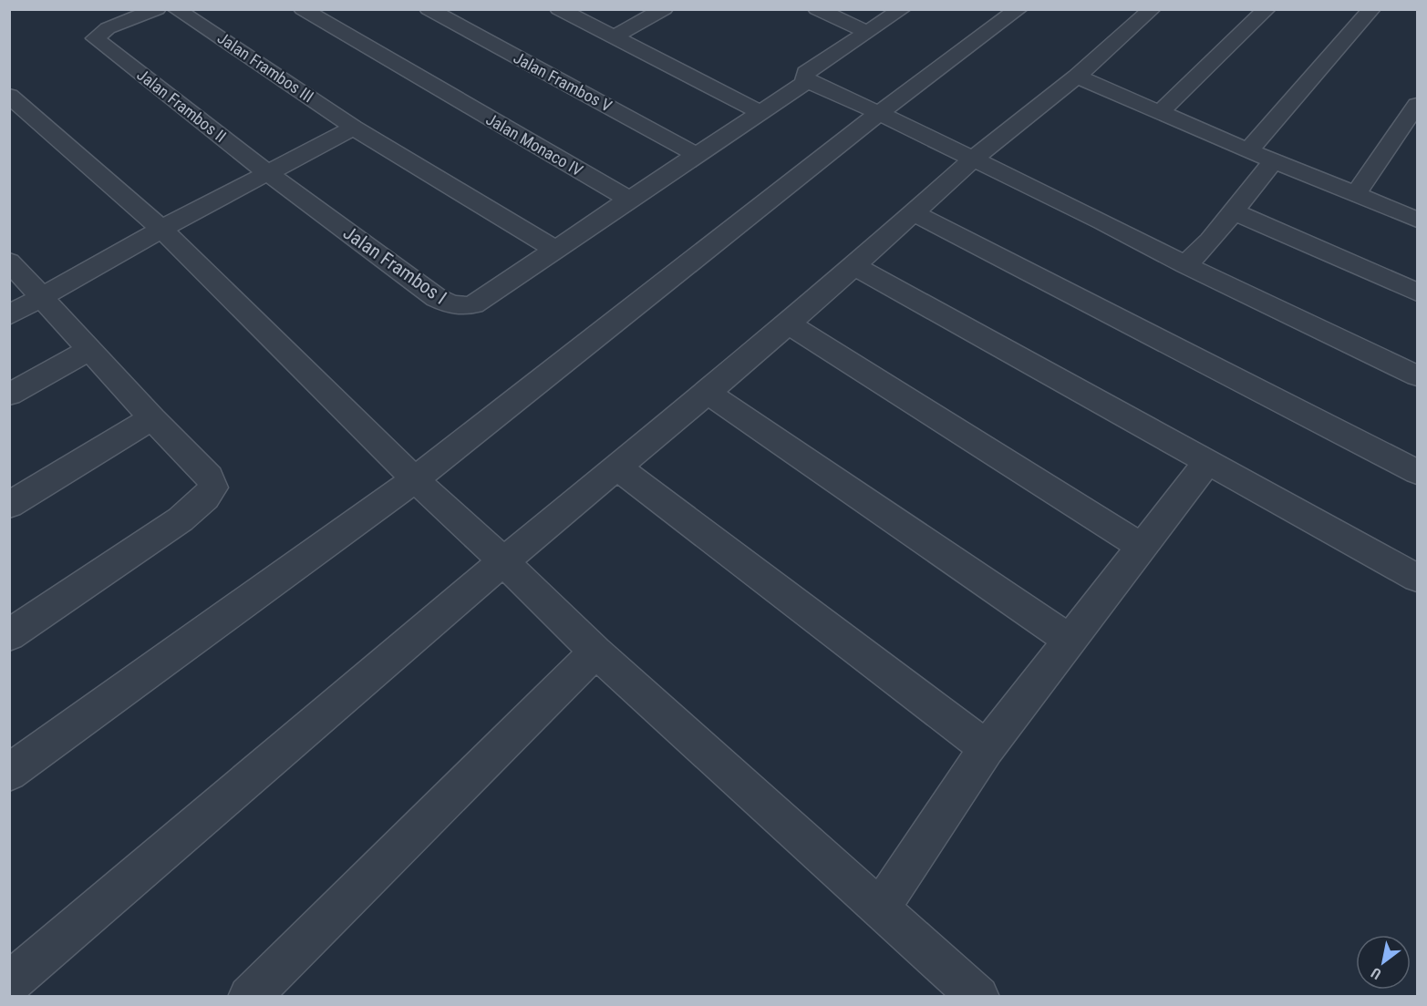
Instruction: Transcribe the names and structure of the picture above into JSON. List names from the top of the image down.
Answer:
{
  "streets": {
    "street": [
      "Jalan Frambos III",
      "Jalan Frambos V",
      "Jalan Frambos II",
      "Jalan Monaco IV",
      "Jalan Frambos I"
    ]
  },
  "crossings": [
    ["Jalan Frambos III", "Jalan Frambos I"],
    ["Jalan Frambos V", "Jalan Frambos I"],
    ["Jalan Frambos II", "Jalan Frambos I"],
    ["Jalan Monaco IV", "Jalan Frambos I"]
  ],
  "north": "bottom left"
}
